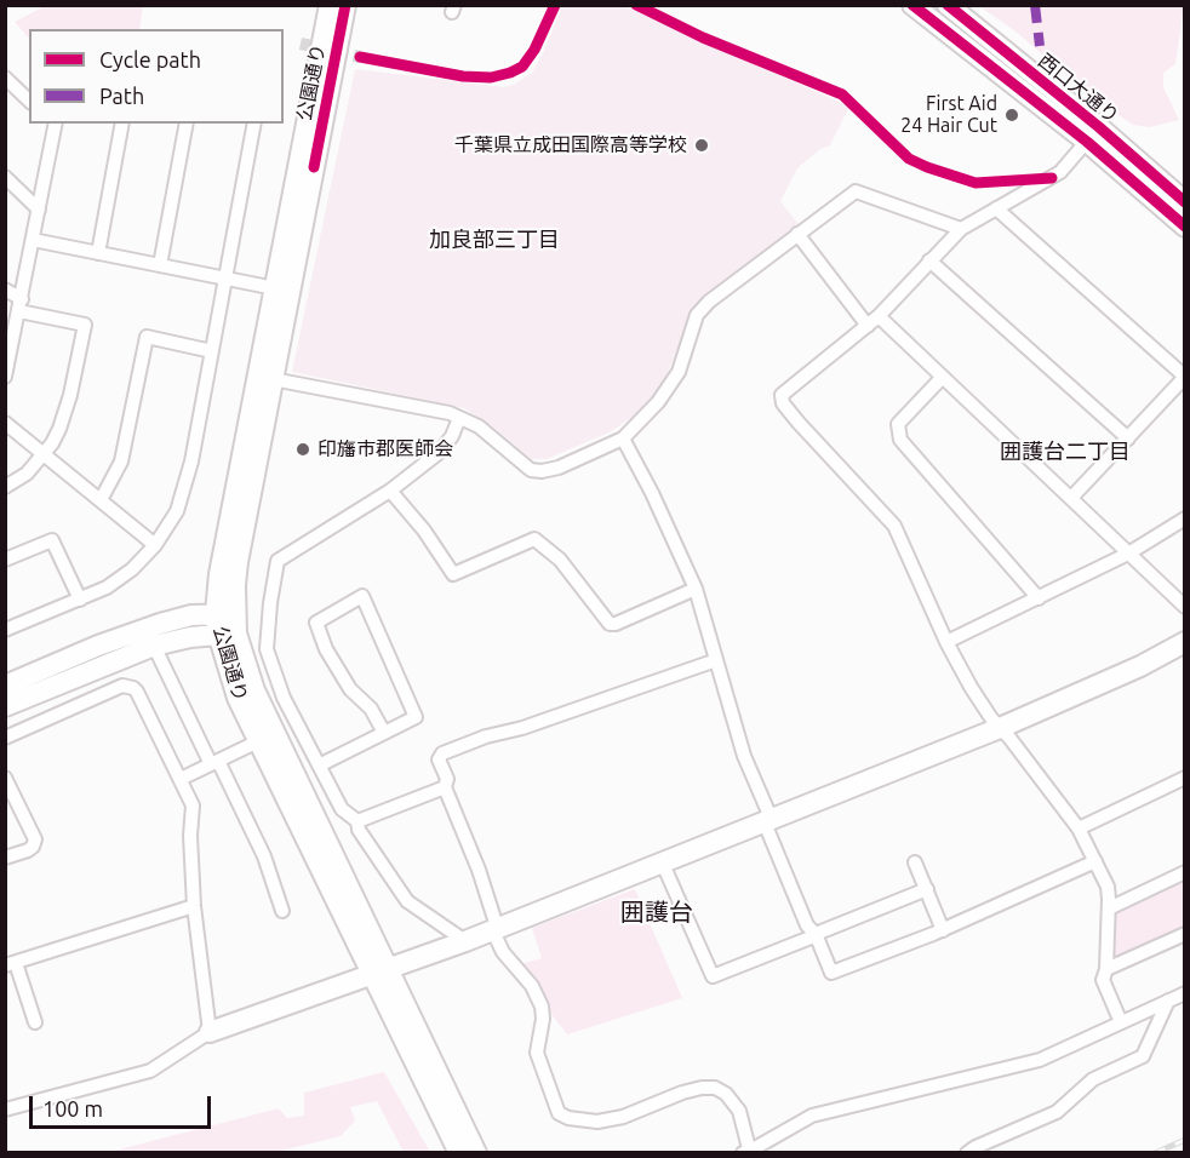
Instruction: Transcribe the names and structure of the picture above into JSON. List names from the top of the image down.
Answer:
{
  "streets": {
    "street": ["公園通り", "西口大通り"]
  },
  "districts": ["加良部三丁目", "囲護台二丁目", "囲護台"],
  "places": ["First Aid 24 Hair Cut", "千葉県立成田国際高等学校", "印旛市郡医師会"],
  "legend": ["Cycle path", "Path"],
  "scale_bar": "100 m"
}
